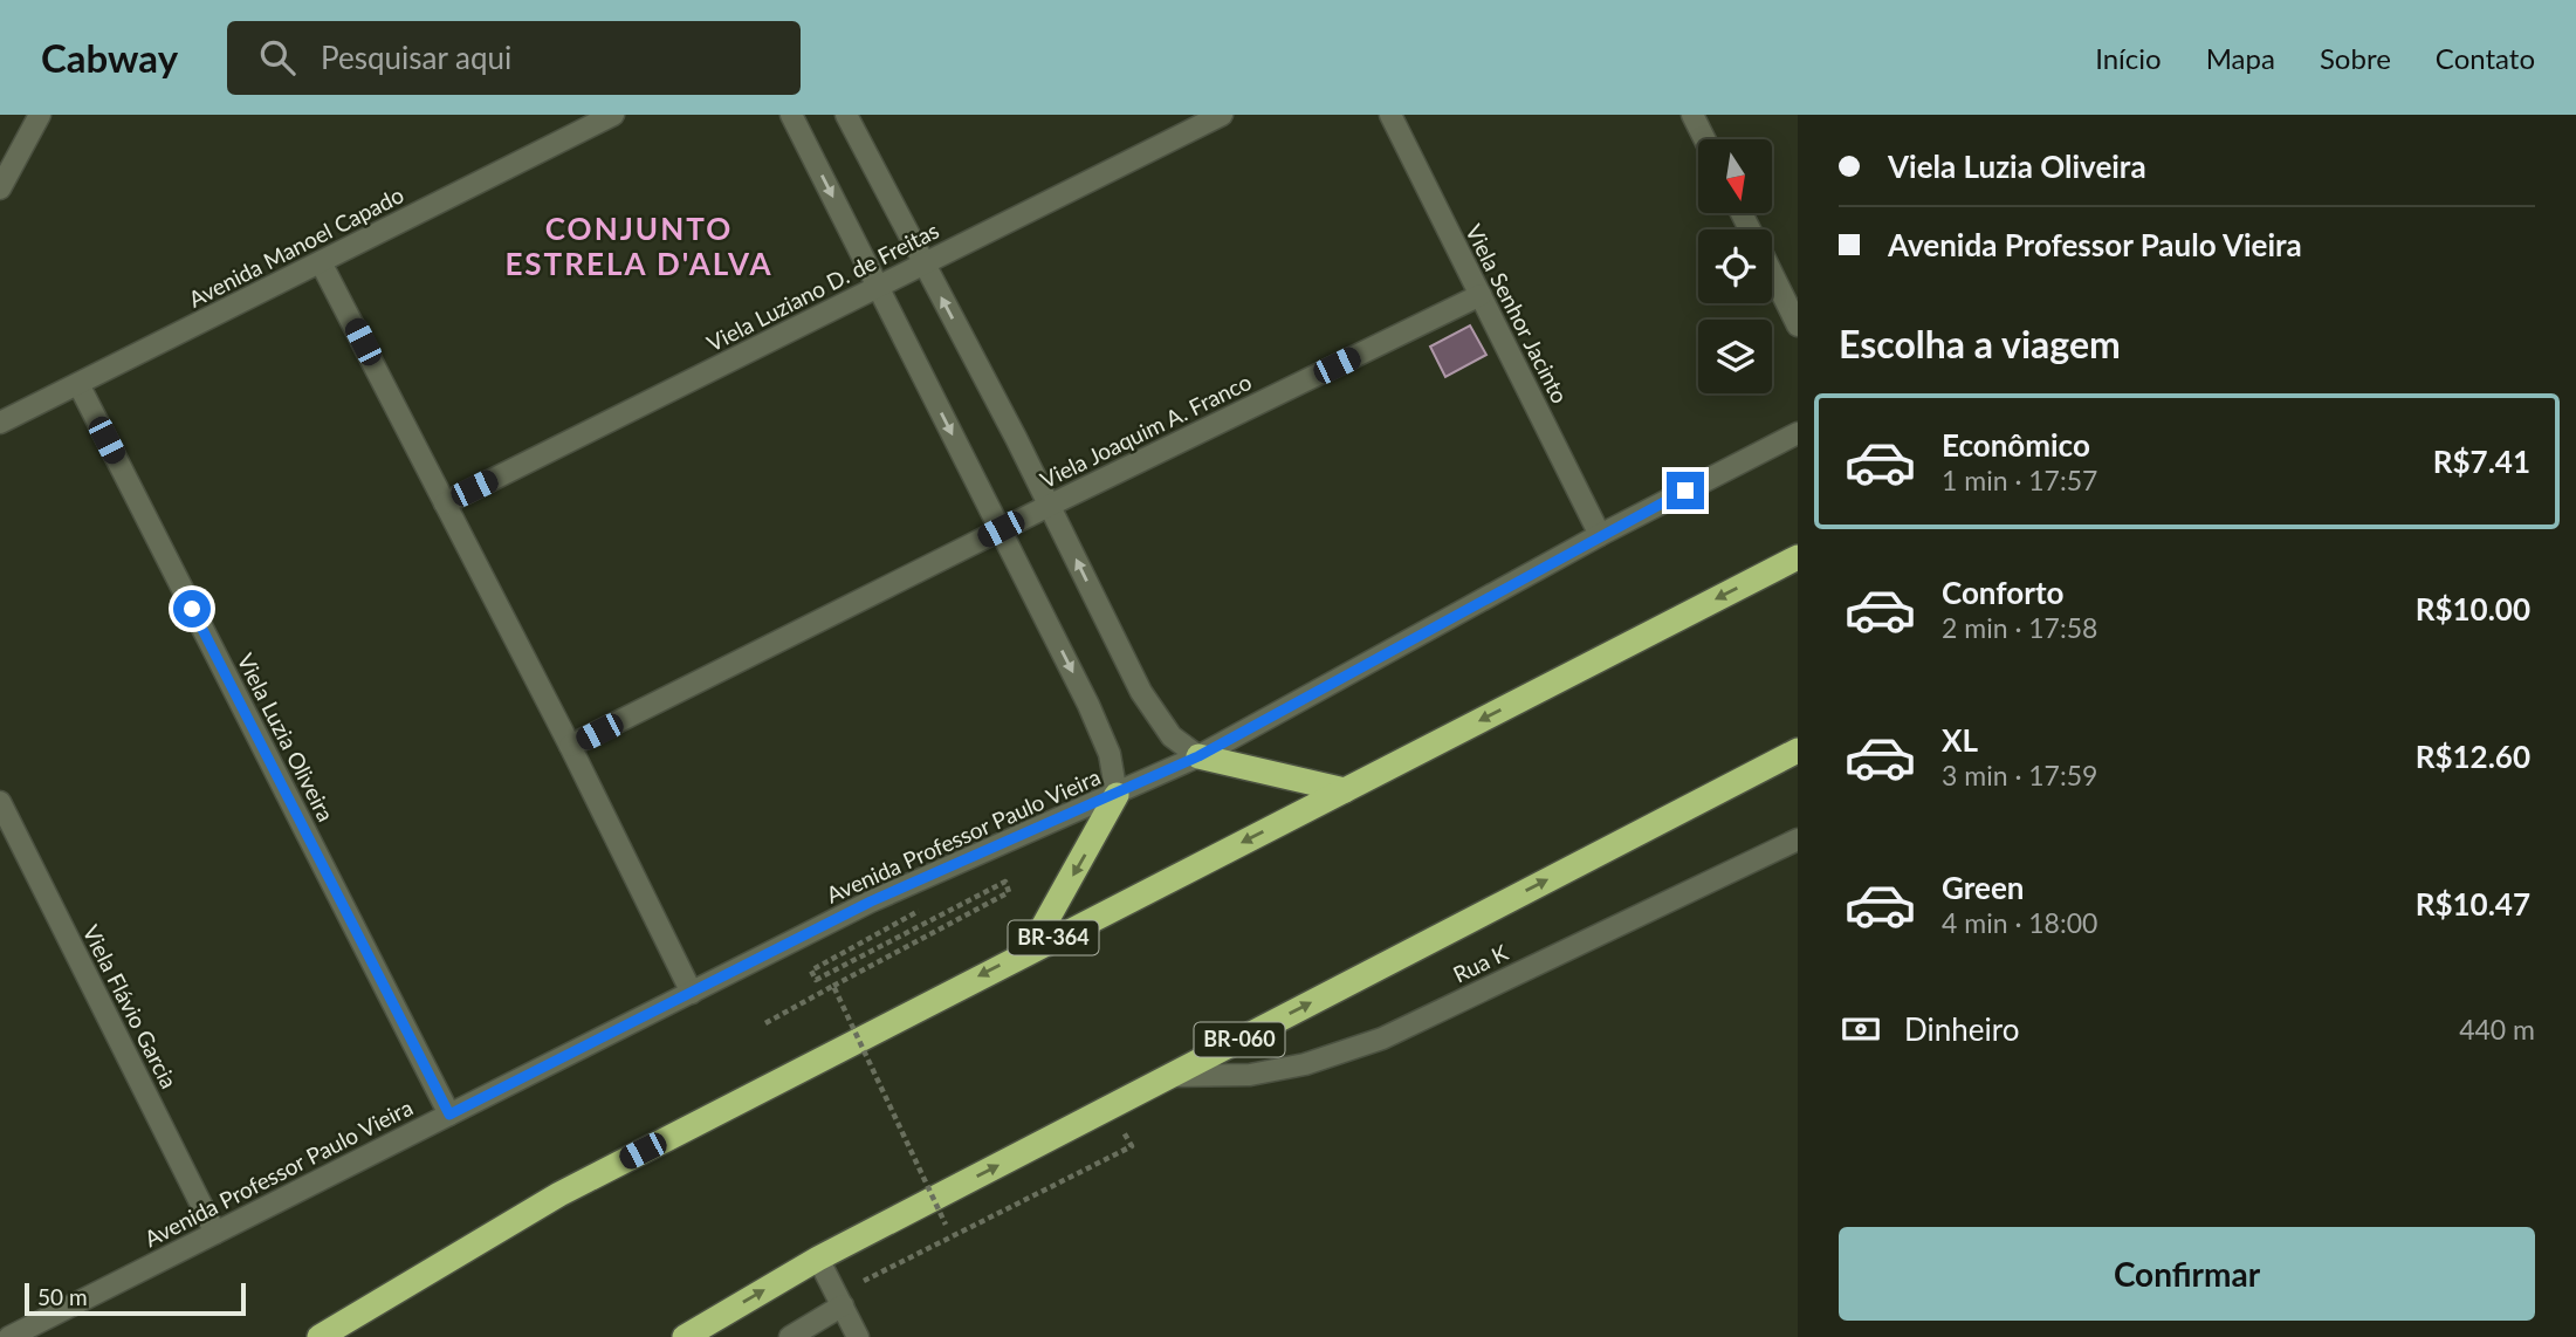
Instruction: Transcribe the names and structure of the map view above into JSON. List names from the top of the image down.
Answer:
{
  "streets": {
    "highway": ["BR-364", "BR-060"],
    "street": [
      "Avenida Manoel Capado",
      "Viela Luziano D. de Freitas",
      "Viela Senhor Jacinto",
      "Viela Joaquim A. Franco",
      "Viela Luzia Oliveira",
      "Avenida Professor Paulo Vieira",
      "Rua K",
      "Viela Flávio Garcia"
    ]
  },
  "crossings": [
    ["Avenida Manoel Capado", "Viela Luzia Oliveira"],
    ["Viela Senhor Jacinto", "Viela Joaquim A. Franco"],
    ["Viela Senhor Jacinto", "Avenida Professor Paulo Vieira"],
    ["Viela Luzia Oliveira", "Avenida Professor Paulo Vieira"],
    ["Avenida Professor Paulo Vieira", "Viela Flávio Garcia"],
    ["Rua K", "BR-060"]
  ],
  "districts": ["CONJUNTO ESTRELA D'ALVA"],
  "scale_bar": "50 m",
  "north": "bottom",
  "page": {
    "header": "Cabway",
    "search": "Pesquisar aqui",
    "nav": [
      "Início",
      "Mapa",
      "Sobre",
      "Contato"
    ],
    "banner": ["Viela Luzia Oliveira", "Avenida Professor Paulo Vieira"],
    "heading": "Escolha a viagem",
    "list": [
      {
        "name": "Econômico",
        "note": "1 min · 17:57",
        "value": "R$7.41"
      },
      {
        "name": "Conforto",
        "note": "2 min · 17:58",
        "value": "R$10.00"
      },
      {
        "name": "XL",
        "note": "3 min · 17:59",
        "value": "R$12.60"
      },
      {
        "name": "Green",
        "note": "4 min · 18:00",
        "value": "R$10.47"
      }
    ],
    "pay": ["Dinheiro", "440 m"],
    "buttons": "Confirmar",
    "scale": "50 m"
  }
}
